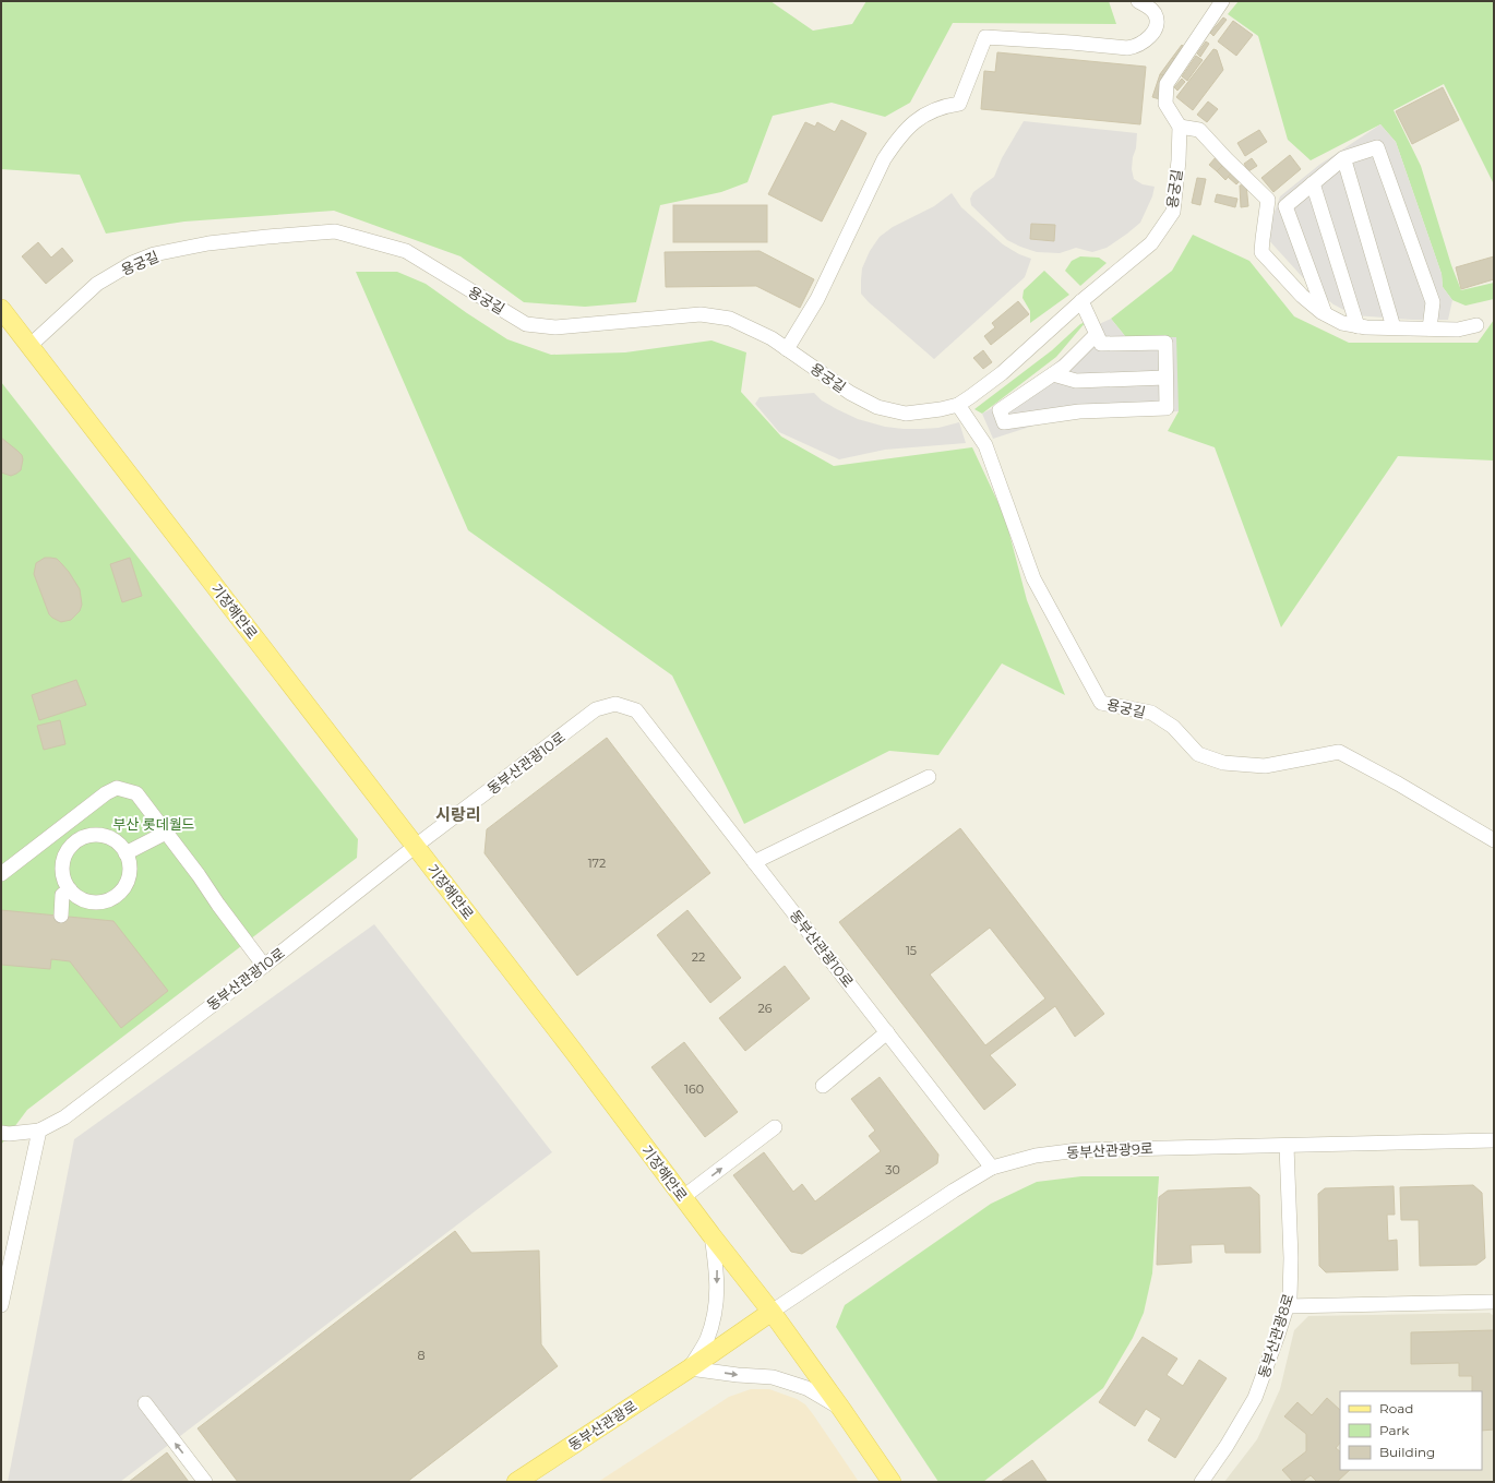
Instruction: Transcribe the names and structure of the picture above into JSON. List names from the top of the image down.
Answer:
{
  "streets": {
    "main road": ["기장해안로", "동부산관광로"],
    "street": [
      "용궁길",
      "동부산관광10로",
      "동부산관광9로",
      "동부산관광8로"
    ]
  },
  "crossings": [
    ["용궁길", "기장해안로"],
    ["기장해안로", "동부산관광10로"],
    ["기장해안로", "동부산관광9로"],
    ["기장해안로", "동부산관광로"],
    ["동부산관광10로", "동부산관광9로"],
    ["동부산관광9로", "동부산관광8로"],
    ["동부산관광9로", "동부산관광로"]
  ],
  "districts": ["시랑리"],
  "parks": ["부산 롯데월드"],
  "house_numbers": [
    "172",
    "15",
    "22",
    "26",
    "160",
    "30",
    "8"
  ],
  "legend": ["Road", "Park", "Building"]
}
